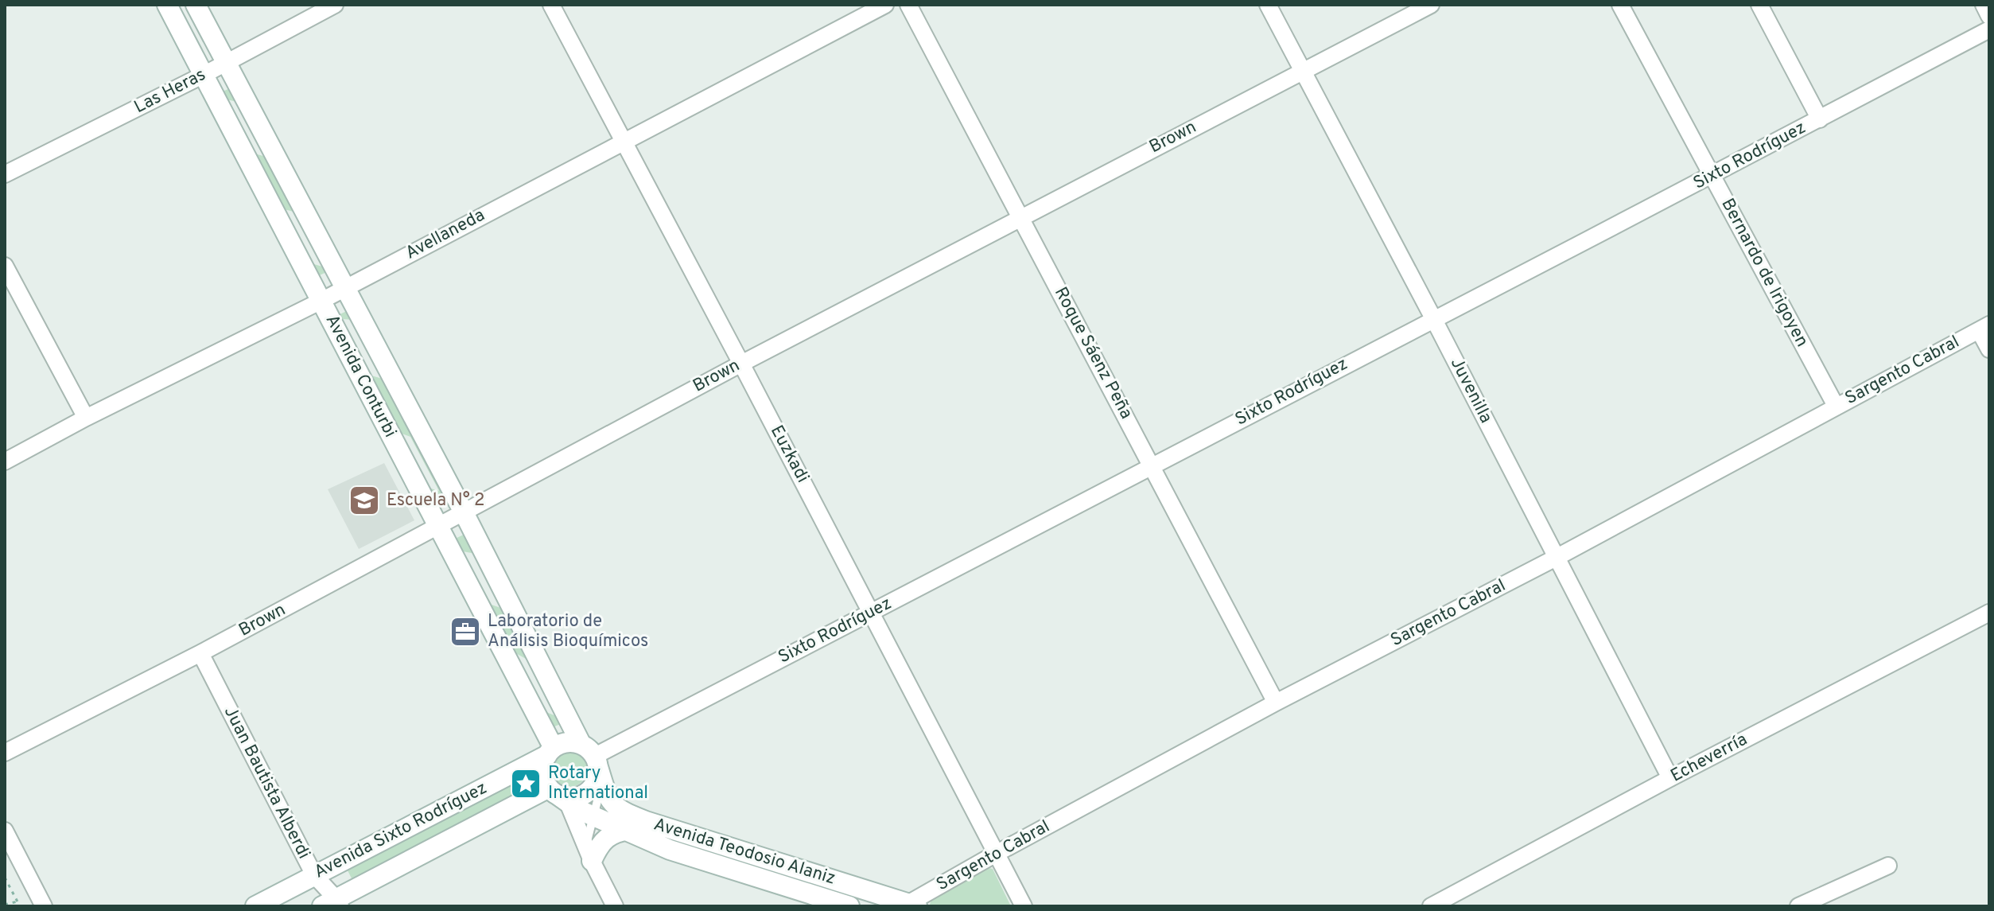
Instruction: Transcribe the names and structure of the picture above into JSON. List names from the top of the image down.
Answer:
{
  "streets": {
    "main road": ["Avenida Conturbi", "Avenida Sixto Rodríguez", "Avenida Teodosio Alaniz"],
    "street": [
      "Las Heras",
      "Brown",
      "Sixto Rodríguez",
      "Avellaneda",
      "Bernardo de Irigoyen",
      "Roque Sáenz Peña",
      "Sargento Cabral",
      "Juvenilla",
      "Euzkadi",
      "Echeverría",
      "Juan Bautista Alberdi"
    ]
  },
  "crossings": [
    ["Las Heras", "Avenida Conturbi"],
    ["Brown", "Roque Sáenz Peña"],
    ["Brown", "Avenida Conturbi"],
    ["Brown", "Juvenilla"],
    ["Brown", "Euzkadi"],
    ["Brown", "Juan Bautista Alberdi"],
    ["Sixto Rodríguez", "Bernardo de Irigoyen"],
    ["Sixto Rodríguez", "Roque Sáenz Peña"],
    ["Sixto Rodríguez", "Avenida Conturbi"],
    ["Sixto Rodríguez", "Juvenilla"],
    ["Sixto Rodríguez", "Euzkadi"],
    ["Sixto Rodríguez", "Avenida Sixto Rodríguez"],
    ["Sixto Rodríguez", "Avenida Teodosio Alaniz"],
    ["Avellaneda", "Avenida Conturbi"],
    ["Avellaneda", "Euzkadi"],
    ["Bernardo de Irigoyen", "Sargento Cabral"],
    ["Roque Sáenz Peña", "Sargento Cabral"],
    ["Sargento Cabral", "Juvenilla"],
    ["Sargento Cabral", "Euzkadi"],
    ["Sargento Cabral", "Avenida Teodosio Alaniz"],
    ["Avenida Conturbi", "Avenida Sixto Rodríguez"],
    ["Avenida Conturbi", "Avenida Teodosio Alaniz"],
    ["Juvenilla", "Echeverría"],
    ["Juan Bautista Alberdi", "Avenida Sixto Rodríguez"],
    ["Avenida Sixto Rodríguez", "Avenida Teodosio Alaniz"]
  ],
  "places": {
    "school or university": ["Escuela N° 2"],
    "office": ["Laboratorio de Análisis Bioquímicos"],
    "place": ["Rotary International"]
  }
}
